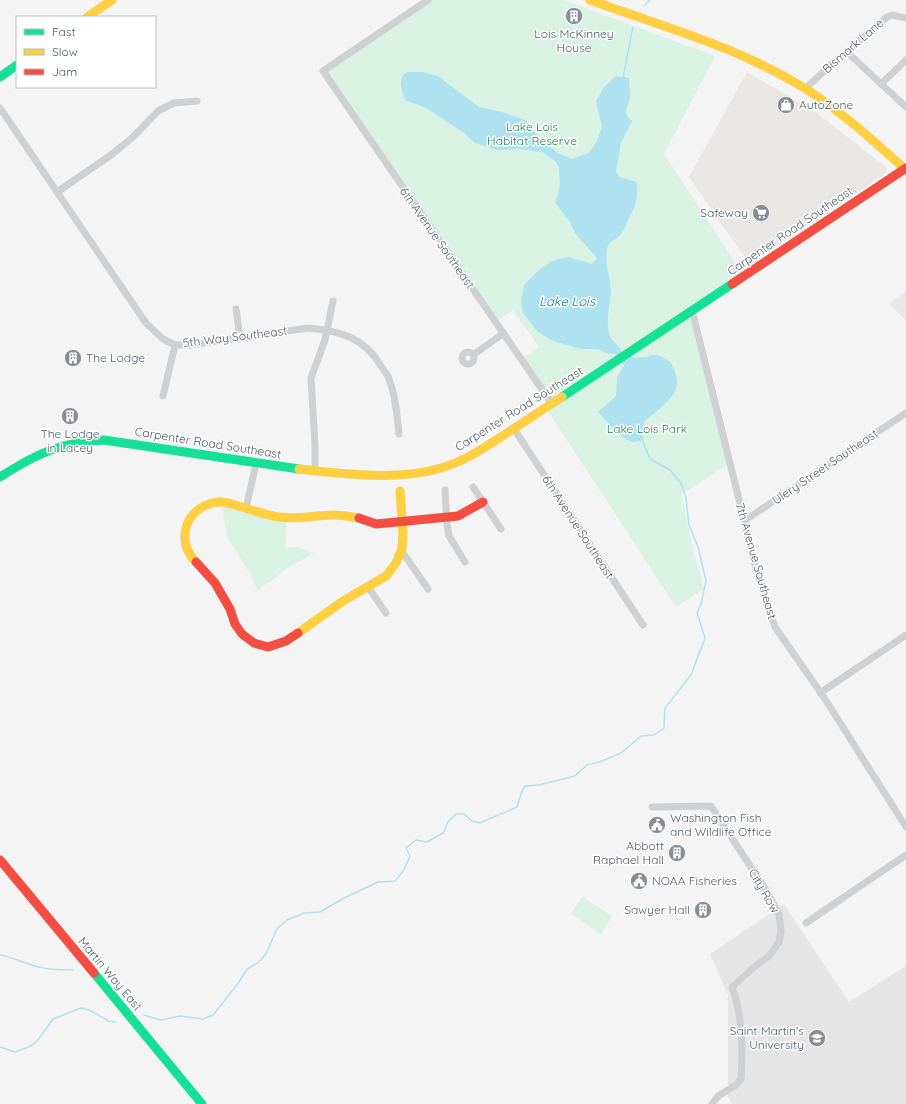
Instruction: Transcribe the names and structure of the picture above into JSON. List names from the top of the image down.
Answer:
{
  "streets": {
    "main road": ["Carpenter Road Southeast", "Martin Way East"],
    "street": [
      "Bismark Lane",
      "6th Avenue Southeast",
      "5th Way Southeast",
      "Ulery Street Southeast",
      "7th Avenue Southeast",
      "City Row"
    ]
  },
  "crossings": [
    ["Carpenter Road Southeast", "6th Avenue Southeast"],
    ["Carpenter Road Southeast", "7th Avenue Southeast"],
    ["Ulery Street Southeast", "7th Avenue Southeast"]
  ],
  "water": ["Lake Lois"],
  "parks": ["Lake Lois Habitat Reserve", "Lake Lois Park"],
  "places": {
    "building": [
      "Lois McKinney House",
      "The Lodge",
      "The Lodge in Lacey",
      "Abbott Raphael Hall",
      "Sawyer Hall"
    ],
    "shop": ["AutoZone"],
    "supermarket": ["Safeway"],
    "public building": ["Washington Fish and Wildlife Office", "NOAA Fisheries"],
    "school or university": ["Saint Martin's University"]
  },
  "legend": ["Fast", "Slow", "Jam"]
}
